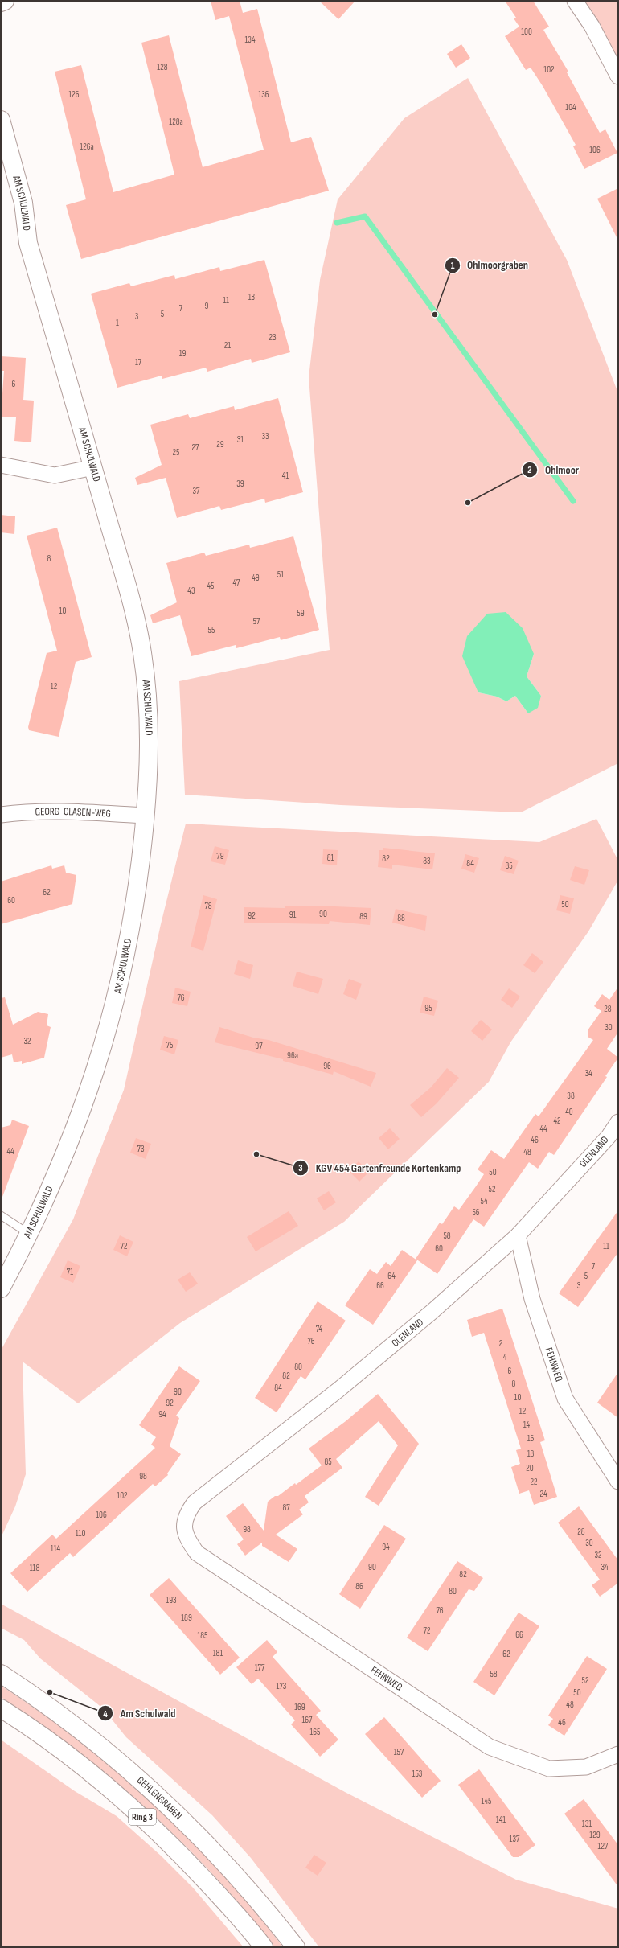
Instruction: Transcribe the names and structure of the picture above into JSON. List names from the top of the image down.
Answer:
{
  "streets": {
    "street": [
      "AM SCHULWALD",
      "GEORG-CLASEN-WEG",
      "OLENLAND",
      "FEHNWEG",
      "GEHLENGRABEN",
      "Ring 3"
    ]
  },
  "crossings": [
    ["AM SCHULWALD", "GEORG-CLASEN-WEG"],
    ["OLENLAND", "FEHNWEG"]
  ],
  "places": [
    "Ohlmoorgraben",
    "Ohlmoor",
    "KGV 454 Gartenfreunde Kortenkamp",
    "Am Schulwald"
  ],
  "house_numbers": [
    "100",
    "134",
    "128",
    "102",
    "126",
    "136",
    "104",
    "128a",
    "126a",
    "106",
    "13",
    "11",
    "9",
    "7",
    "5",
    "3",
    "1",
    "23",
    "21",
    "19",
    "17",
    "6",
    "33",
    "31",
    "29",
    "27",
    "25",
    "41",
    "39",
    "37",
    "8",
    "51",
    "49",
    "47",
    "45",
    "43",
    "10",
    "59",
    "57",
    "55",
    "12",
    "79",
    "81",
    "82",
    "83",
    "84",
    "85",
    "62",
    "60",
    "50",
    "78",
    "90",
    "91",
    "92",
    "89",
    "88",
    "76",
    "95",
    "28",
    "30",
    "32",
    "75",
    "97",
    "96a",
    "96",
    "34",
    "38",
    "40",
    "42",
    "44",
    "46",
    "73",
    "44",
    "48",
    "50",
    "52",
    "54",
    "56",
    "58",
    "72",
    "11",
    "60",
    "7",
    "71",
    "64",
    "5",
    "66",
    "3",
    "74",
    "76",
    "2",
    "4",
    "80",
    "6",
    "82",
    "8",
    "84",
    "90",
    "10",
    "92",
    "12",
    "94",
    "14",
    "16",
    "18",
    "85",
    "20",
    "98",
    "22",
    "24",
    "102",
    "87",
    "106",
    "98",
    "28",
    "110",
    "30",
    "94",
    "114",
    "32",
    "90",
    "34",
    "118",
    "82",
    "86",
    "80",
    "193",
    "76",
    "189",
    "72",
    "66",
    "185",
    "181",
    "62",
    "177",
    "58",
    "52",
    "173",
    "50",
    "48",
    "169",
    "167",
    "46",
    "165",
    "157",
    "153",
    "145",
    "141",
    "131",
    "129",
    "137",
    "127"
  ]
}
